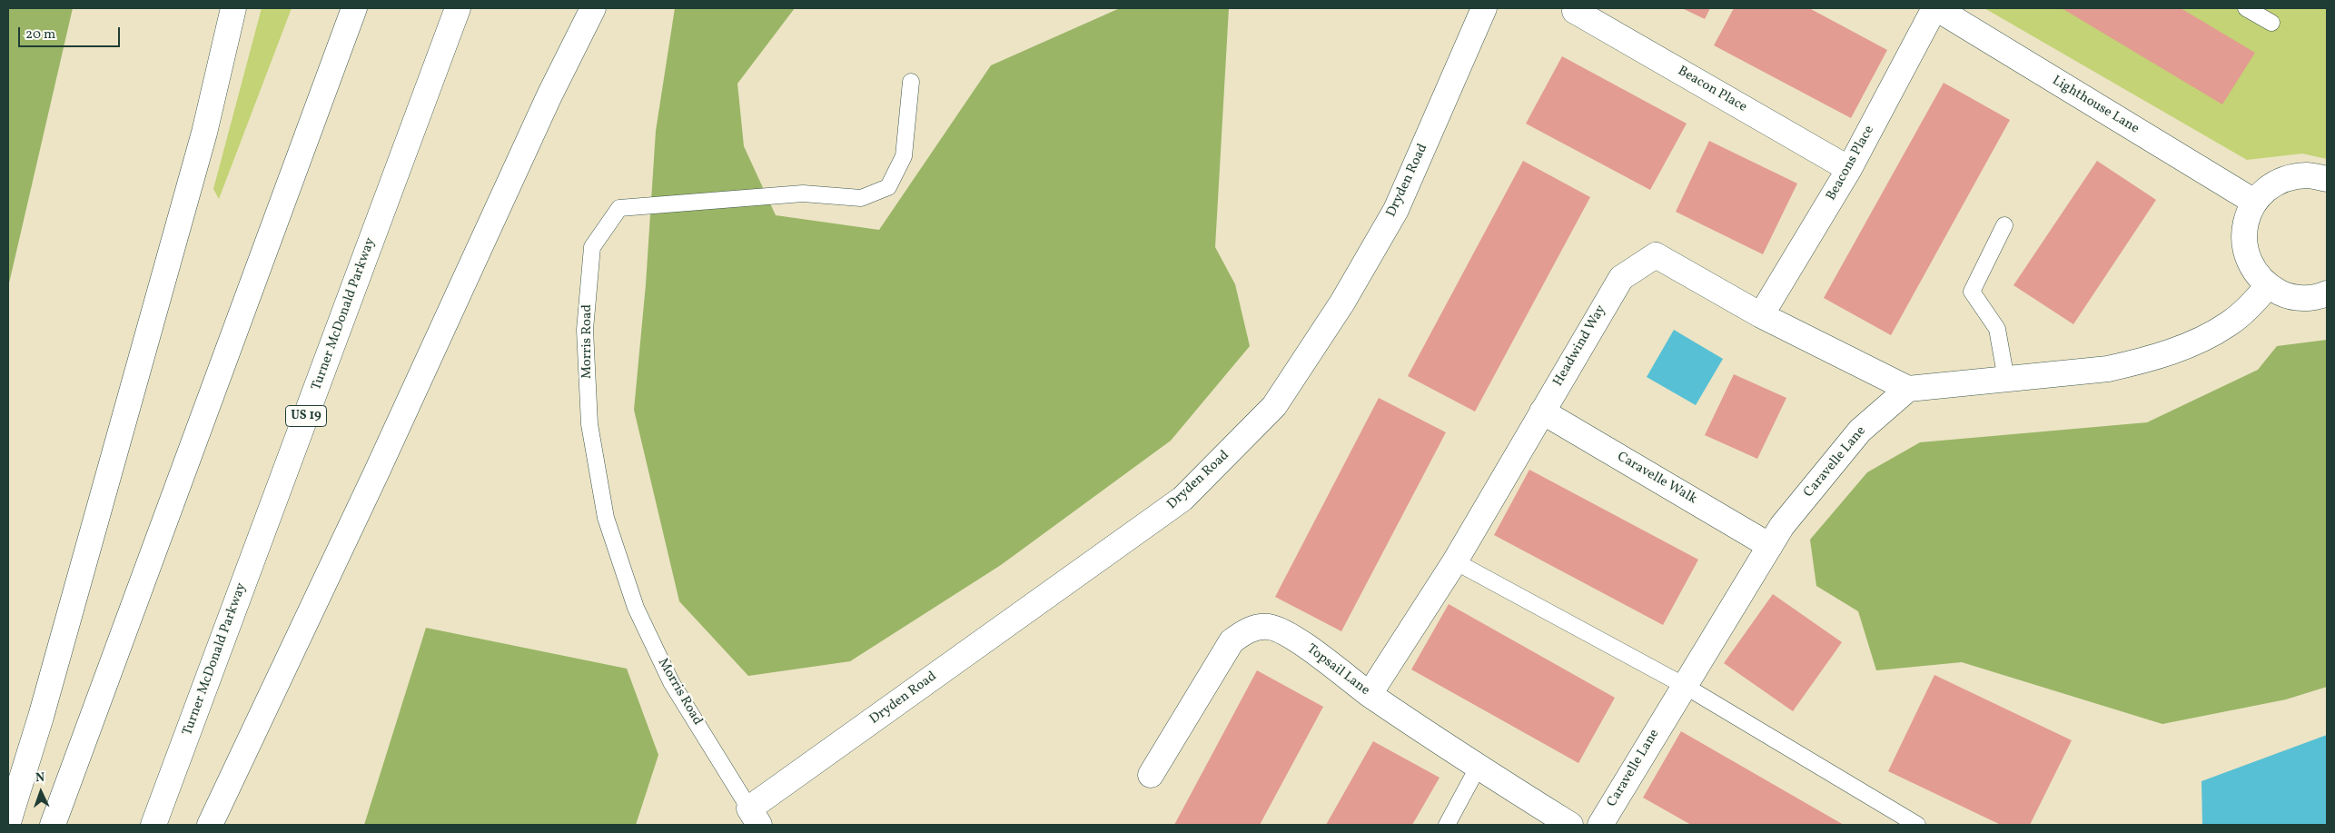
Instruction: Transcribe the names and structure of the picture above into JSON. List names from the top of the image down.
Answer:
{
  "streets": {
    "main road": [
      "Beacon Place",
      "Lighthouse Lane",
      "Beacons Place",
      "Dryden Road",
      "Turner McDonald Parkway",
      "Headwind Way",
      "US 19",
      "Caravelle Lane",
      "Caravelle Walk",
      "Topsail Lane"
    ],
    "lane": ["Morris Road"]
  },
  "crossings": [
    ["Beacon Place", "Beacons Place"],
    ["Lighthouse Lane", "Beacons Place"],
    ["Beacons Place", "Headwind Way"],
    ["Dryden Road", "Morris Road"],
    ["Headwind Way", "Caravelle Lane"],
    ["Headwind Way", "Caravelle Walk"],
    ["Headwind Way", "Topsail Lane"],
    ["Caravelle Lane", "Caravelle Walk"]
  ],
  "scale_bar": "20 m",
  "north": "top"
}
